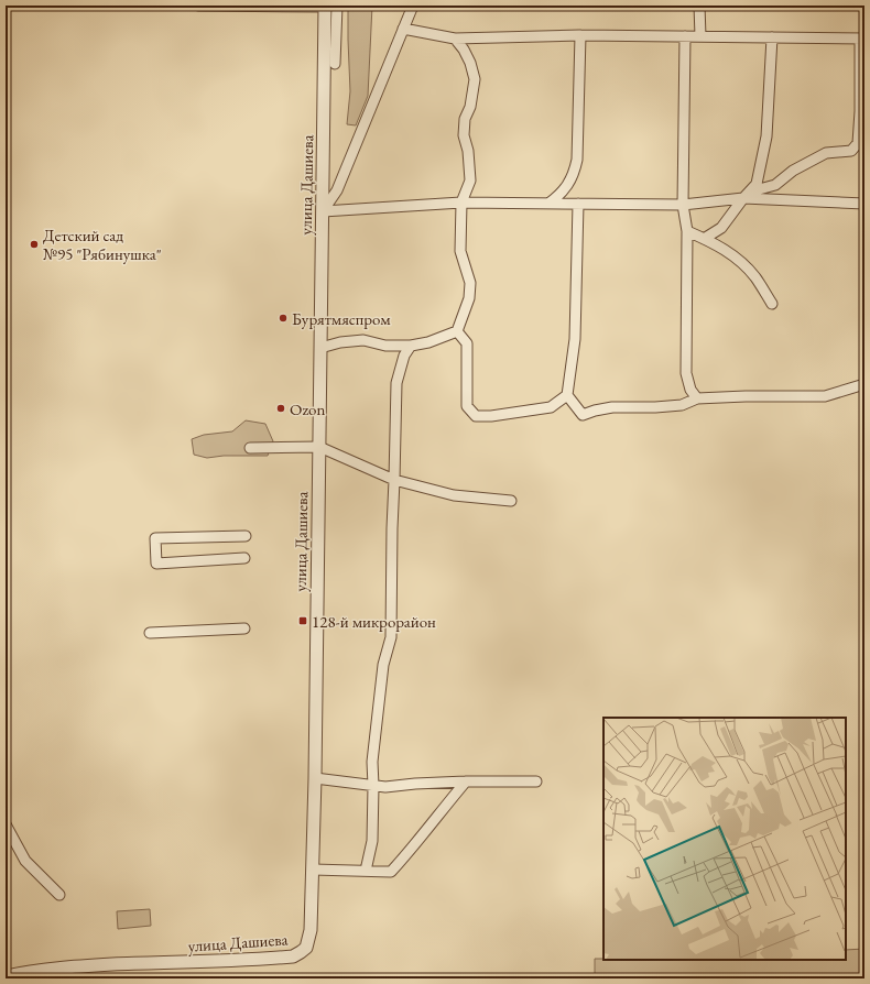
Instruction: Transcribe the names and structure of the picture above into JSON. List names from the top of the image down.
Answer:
{
  "streets": {
    "street": ["улица Дашиева"]
  },
  "places": {
    "other": ["Детский сад №95 \"Рябинушка\"", "Бурятмяспром", "Ozon"],
    "transit": ["128-й микрорайон"]
  }
}
